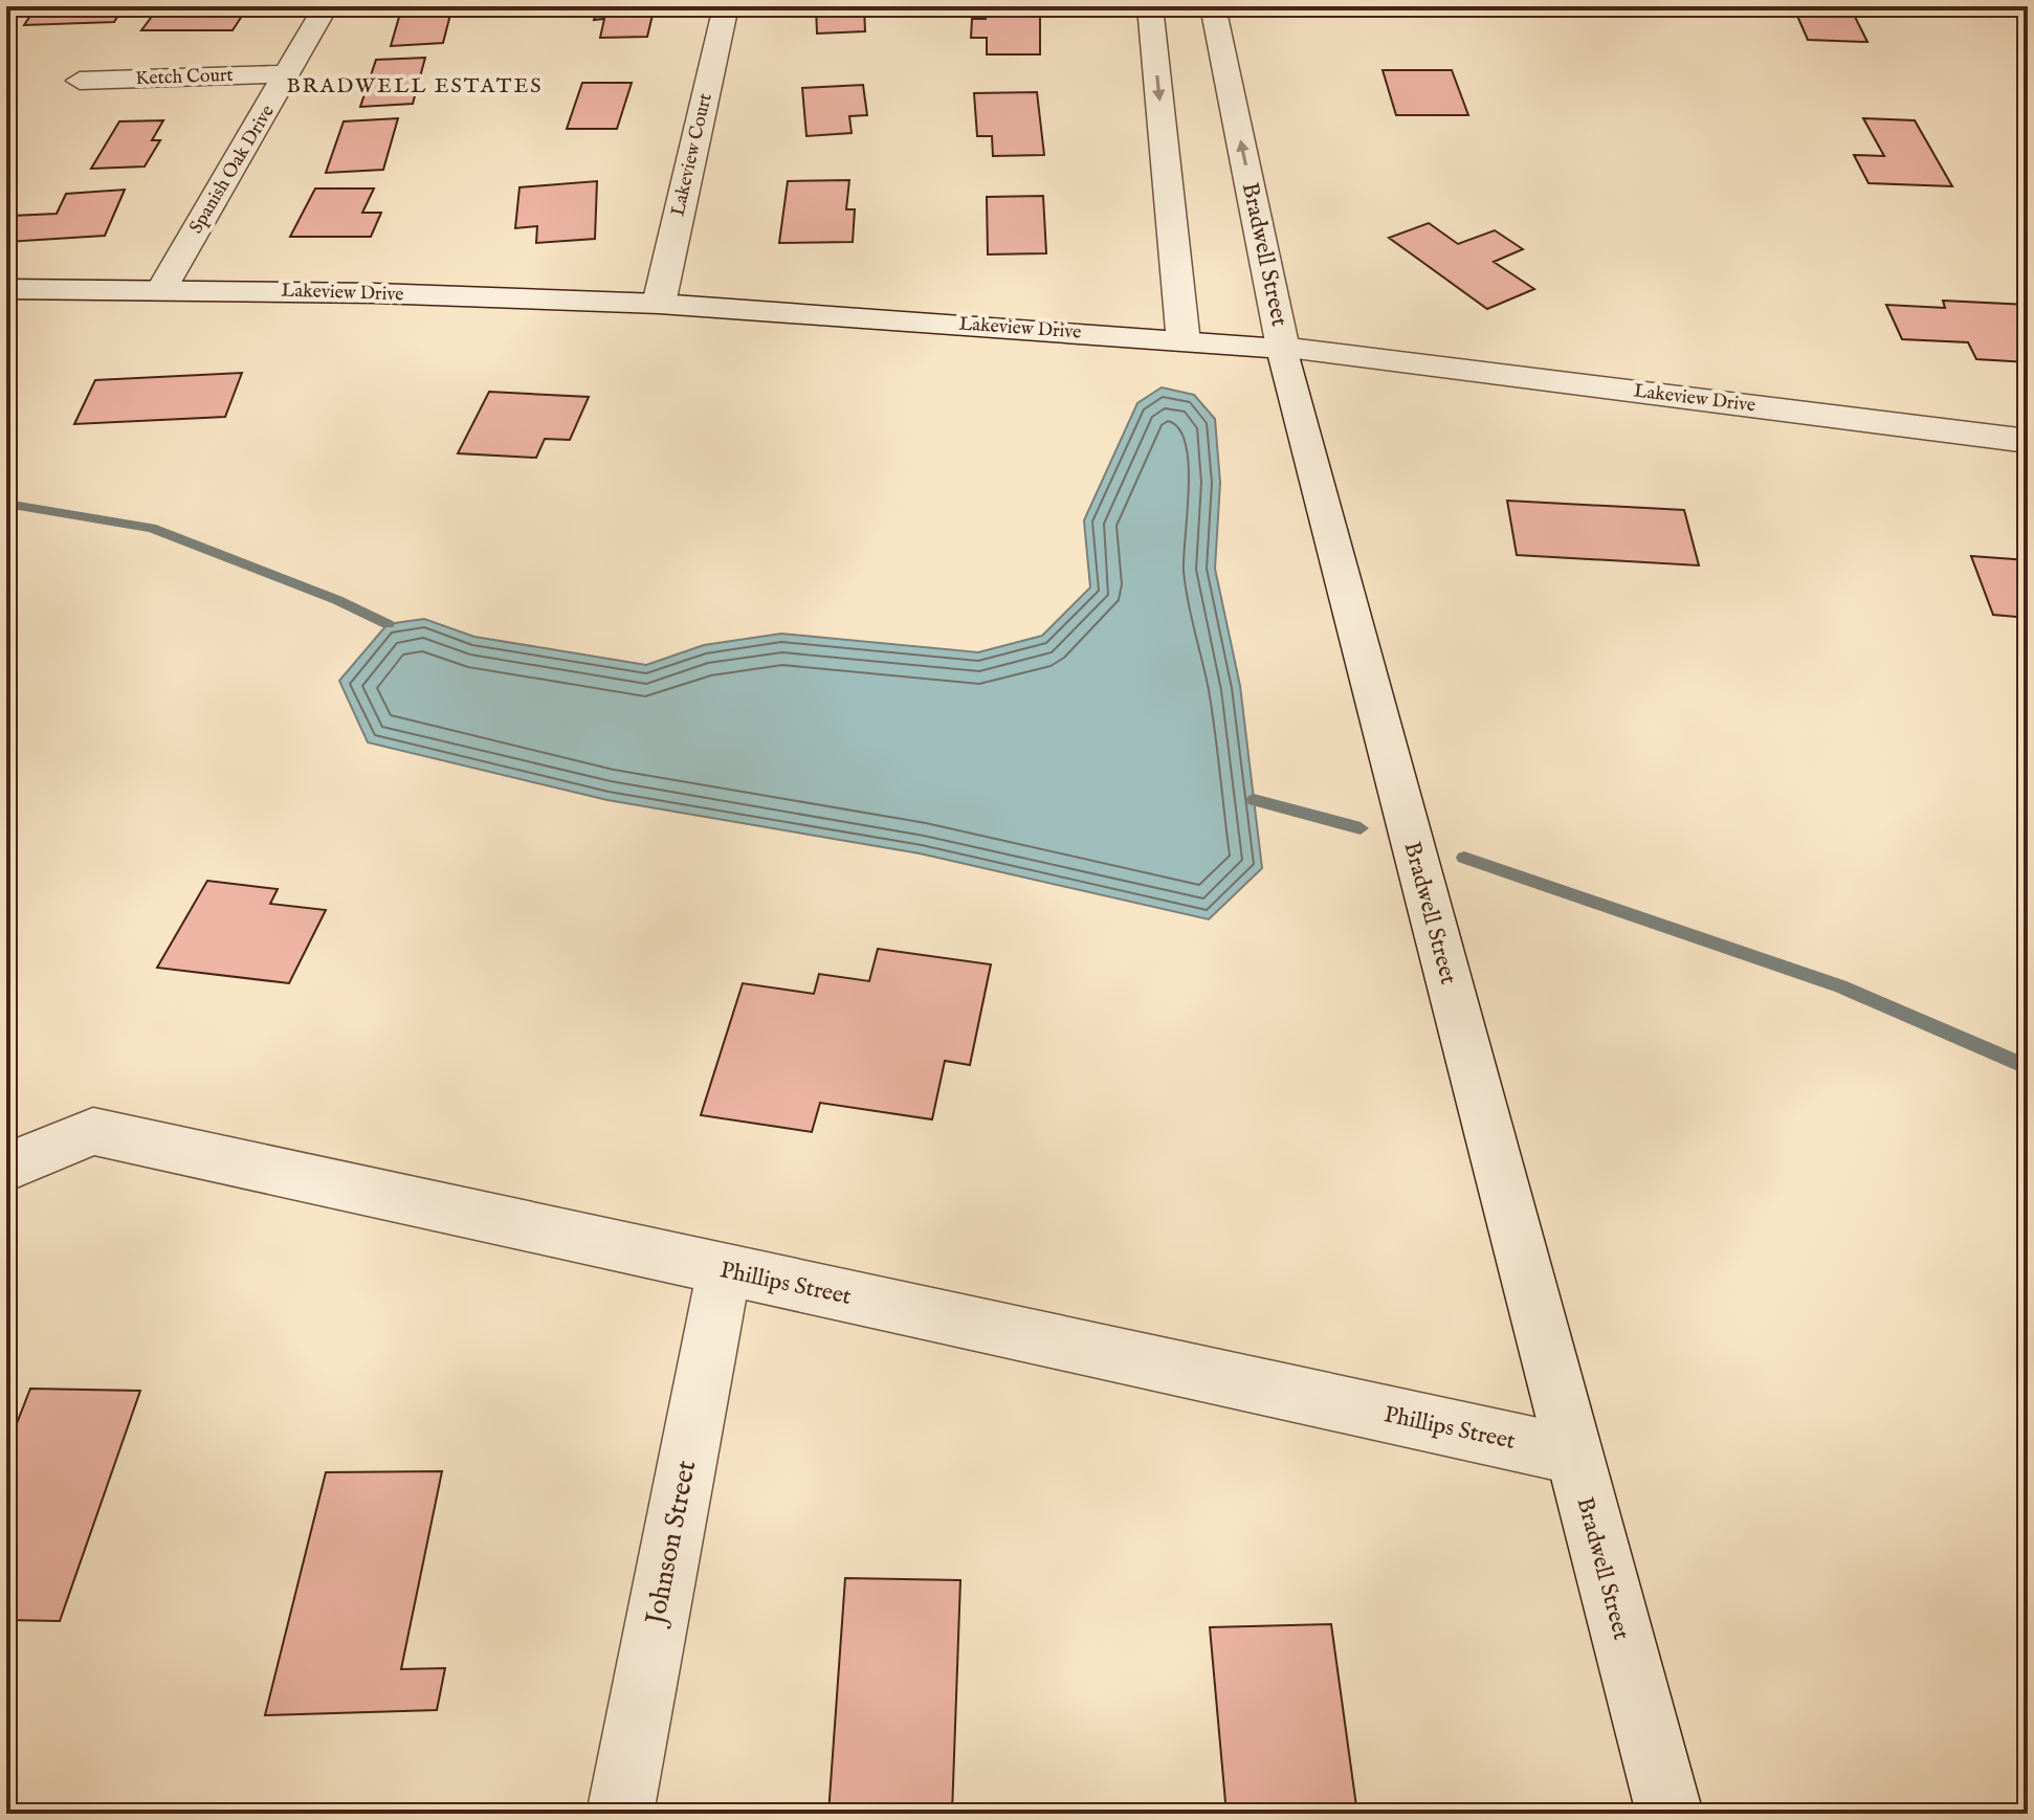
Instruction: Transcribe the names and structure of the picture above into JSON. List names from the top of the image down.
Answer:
{
  "streets": {
    "street": [
      "Ketch Court",
      "Lakeview Court",
      "Spanish Oak Drive",
      "Bradwell Street",
      "Lakeview Drive",
      "Phillips Street",
      "Johnson Street"
    ]
  },
  "crossings": [
    ["Ketch Court", "Spanish Oak Drive"],
    ["Lakeview Court", "Lakeview Drive"],
    ["Spanish Oak Drive", "Lakeview Drive"],
    ["Bradwell Street", "Lakeview Drive"],
    ["Bradwell Street", "Phillips Street"],
    ["Phillips Street", "Johnson Street"]
  ],
  "districts": ["BRADWELL ESTATES"]
}
